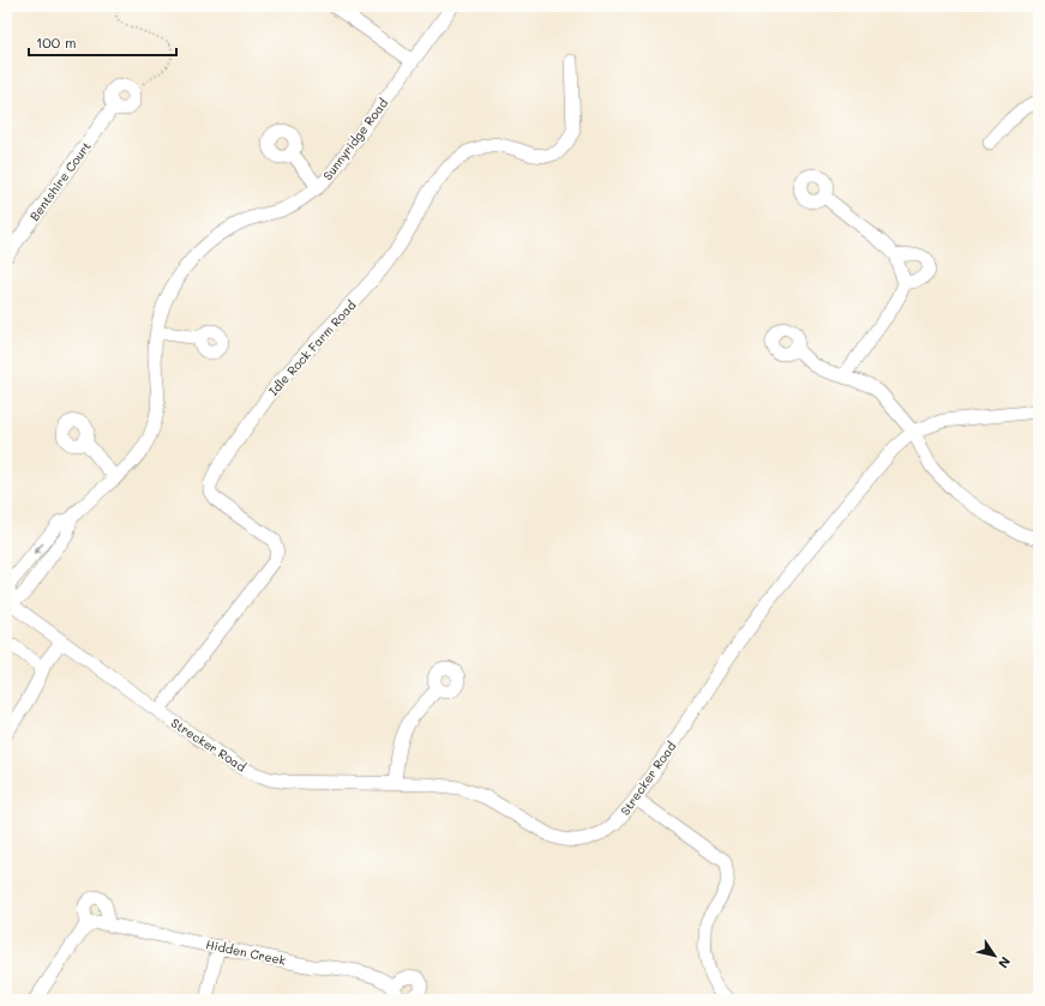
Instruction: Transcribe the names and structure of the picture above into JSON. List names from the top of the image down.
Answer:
{
  "streets": {
    "street": [
      "Sunnyridge Road",
      "Bentshire Court",
      "Idle Rock Farm Road",
      "Strecker Road",
      "Hidden Creek"
    ]
  },
  "crossings": [
    ["Sunnyridge Road", "Strecker Road"],
    ["Idle Rock Farm Road", "Strecker Road"]
  ],
  "scale_bar": "100 m",
  "north": "bottom right"
}
